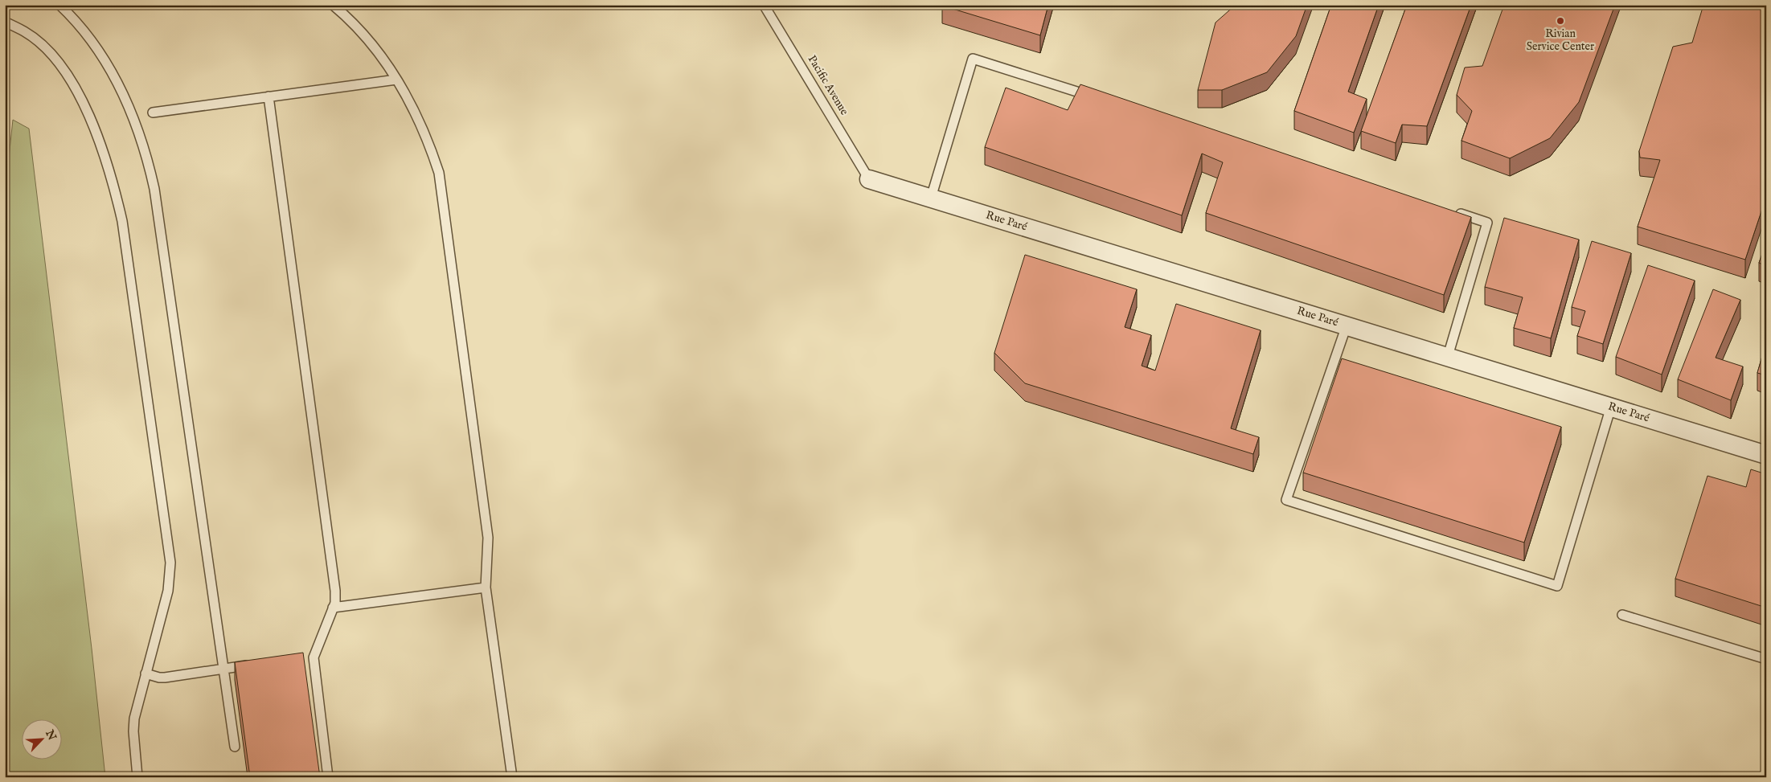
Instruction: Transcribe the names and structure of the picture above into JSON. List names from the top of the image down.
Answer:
{
  "streets": {
    "street": ["Rue Paré"],
    "lane": ["Pacific Avenue"]
  },
  "crossings": [
    ["Pacific Avenue", "Rue Paré"]
  ],
  "places": ["Rivian Service Center"],
  "north": "top right"
}
